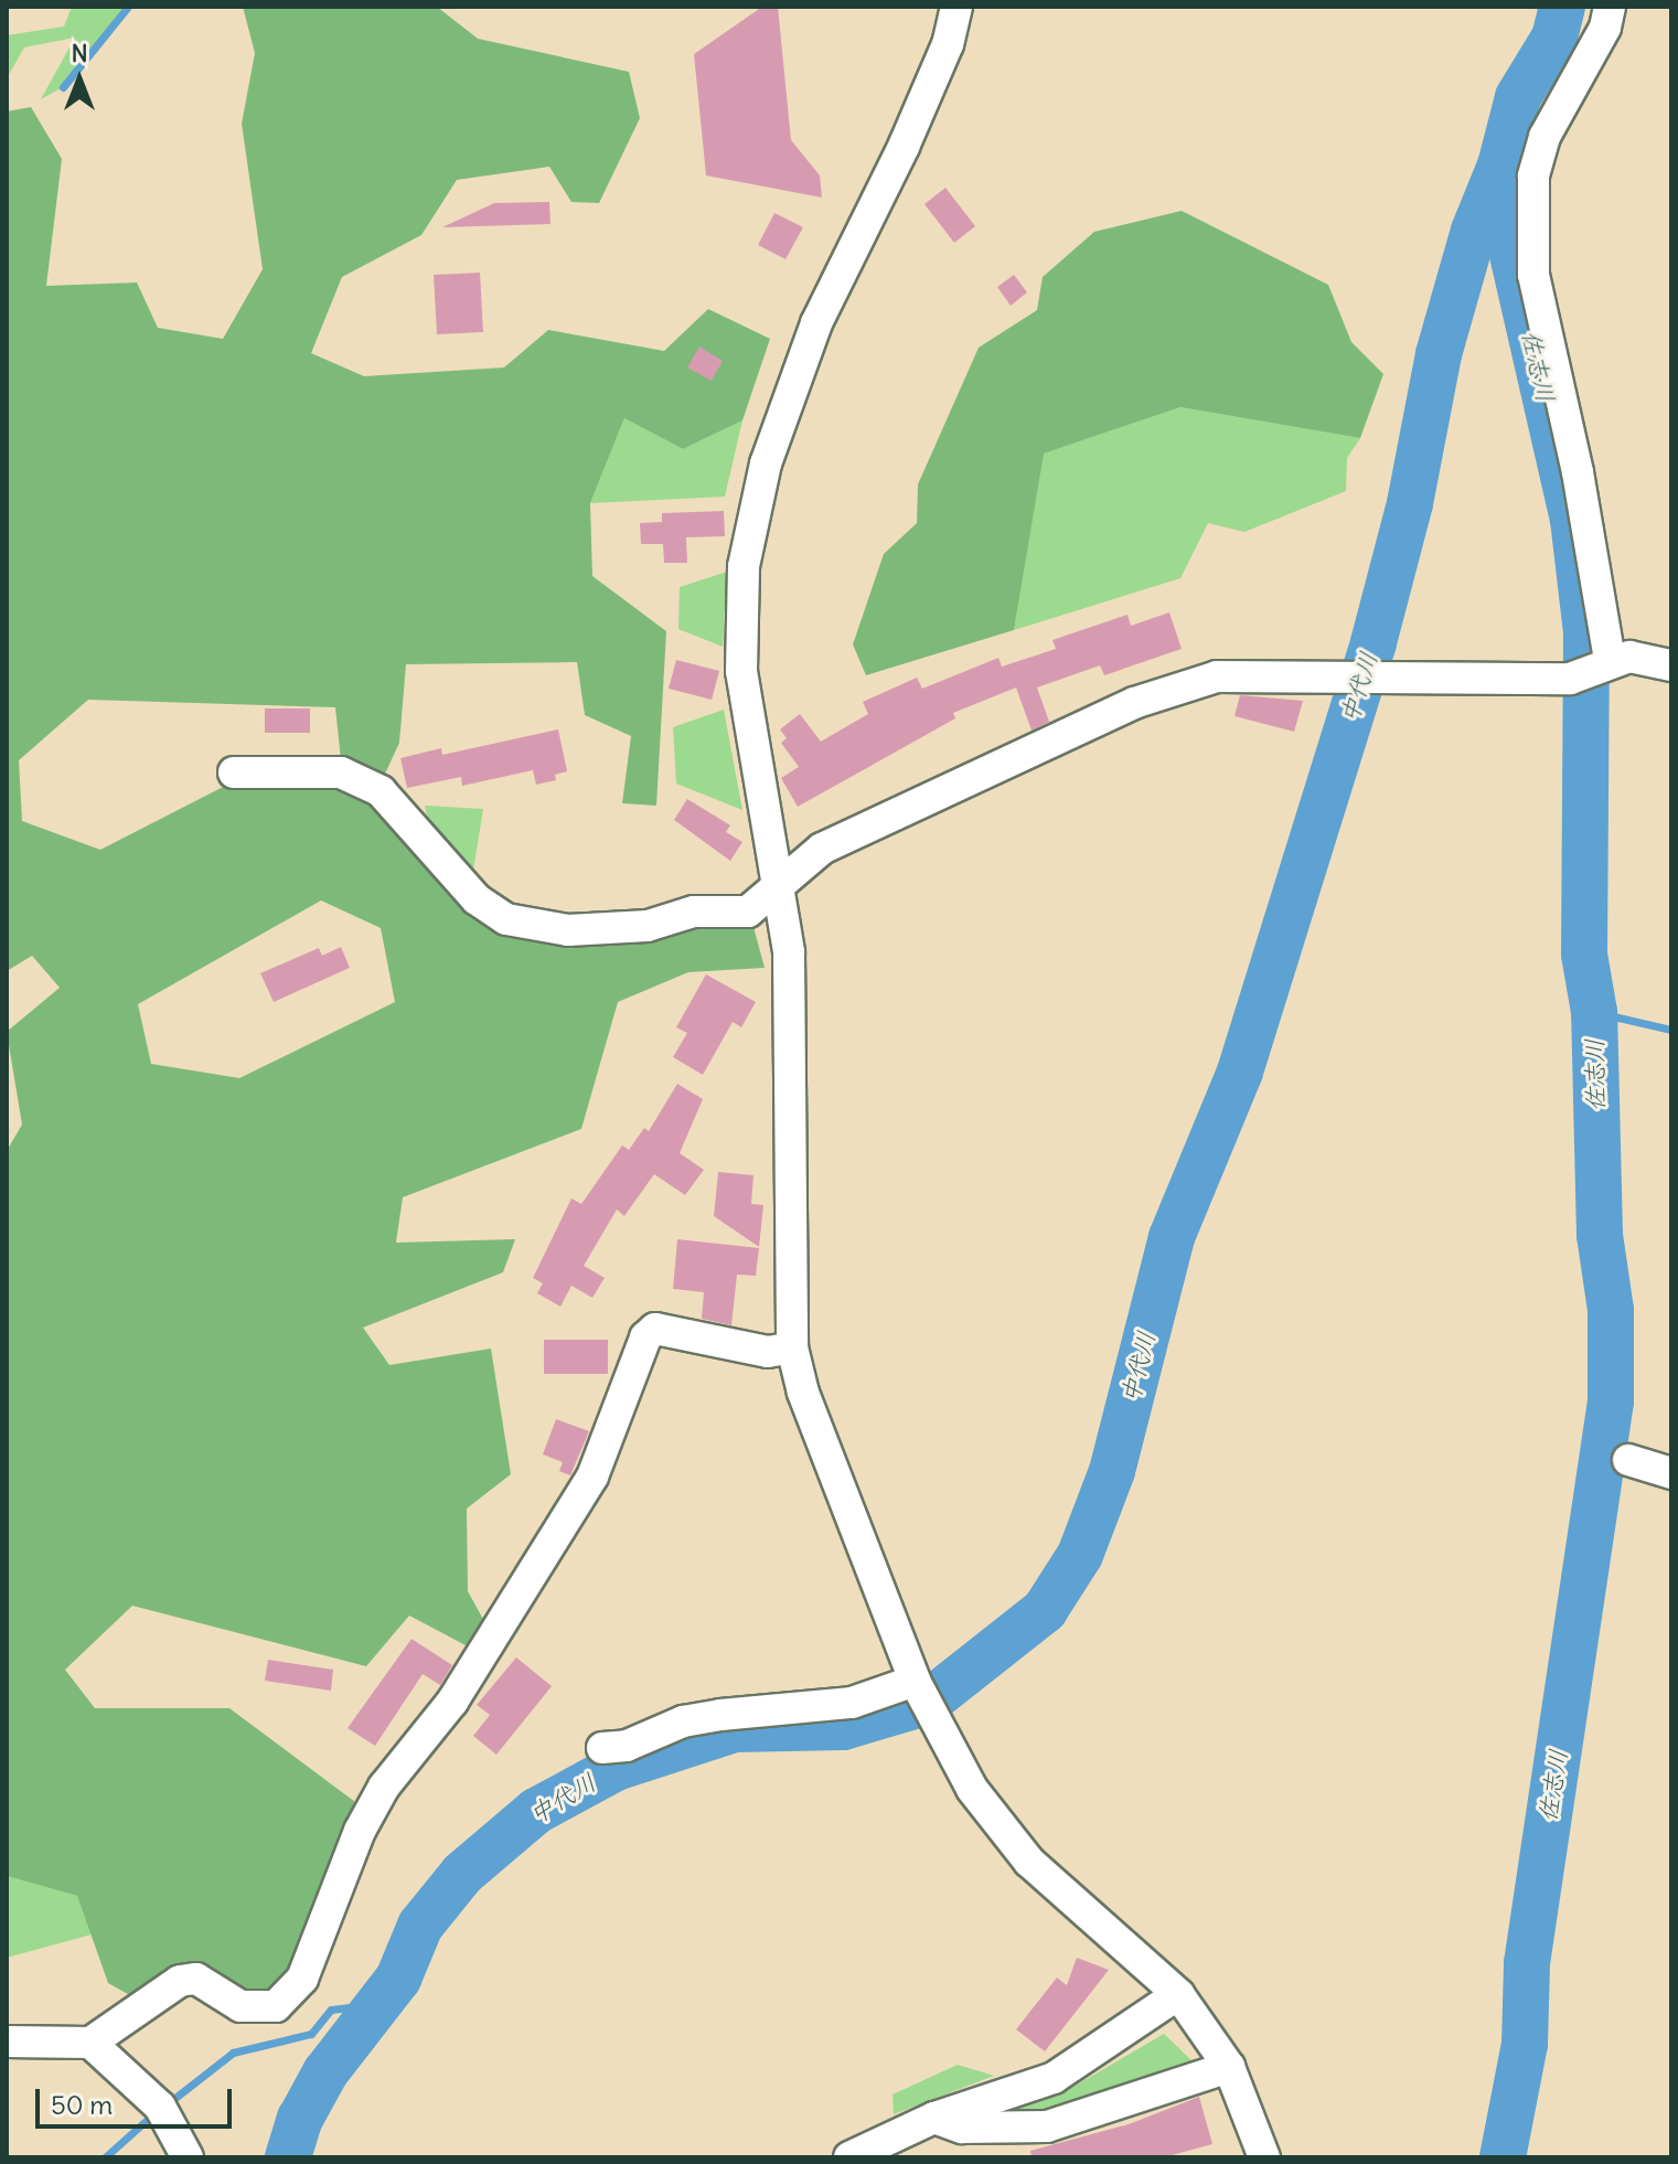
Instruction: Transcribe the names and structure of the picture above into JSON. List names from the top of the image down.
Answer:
{
  "water": ["佐志川", "中代川"],
  "scale_bar": "50 m",
  "north": "top"
}
